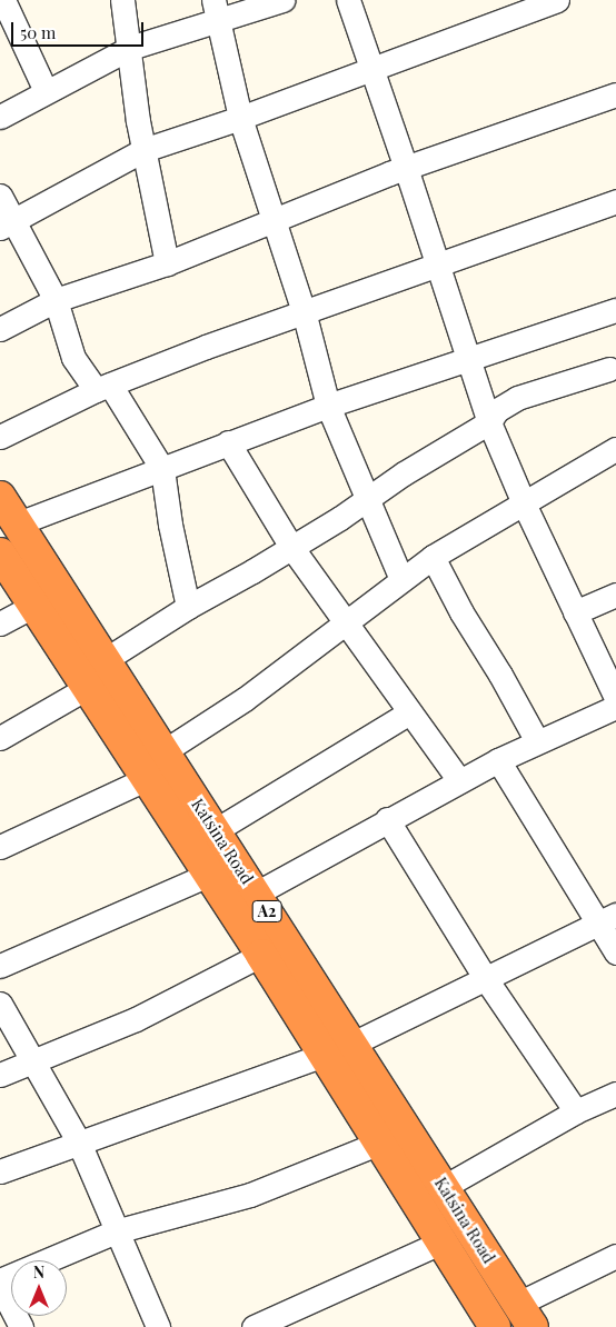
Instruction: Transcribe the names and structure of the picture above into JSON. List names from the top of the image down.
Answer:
{
  "streets": {
    "highway": ["Katsina Road", "A2"]
  },
  "scale_bar": "50 m",
  "north": "top"
}
